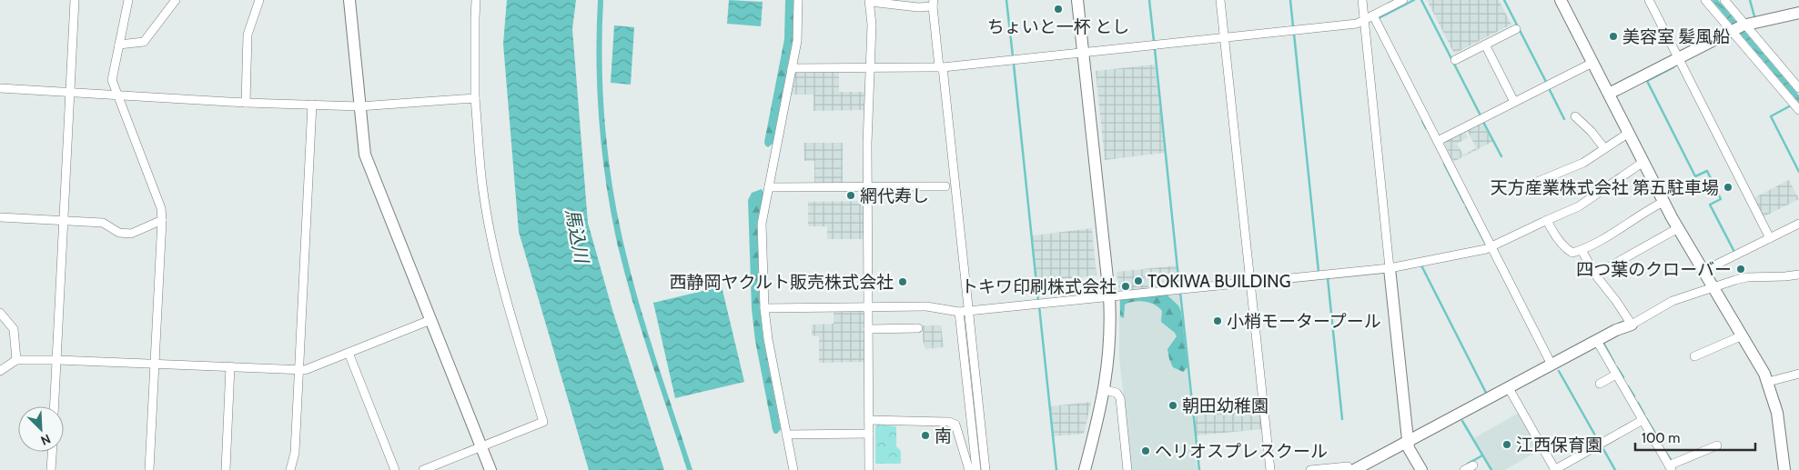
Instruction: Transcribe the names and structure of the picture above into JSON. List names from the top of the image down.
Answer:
{
  "water": ["馬込川"],
  "places": [
    "ちょいと一杯 とし",
    "美容室 髪風船",
    "天方産業株式会社 第五駐車場",
    "網代寿し",
    "四つ葉のクローバー",
    "TOKIWA BUILDING",
    "西静岡ヤクルト販売株式会社",
    "トキワ印刷株式会社",
    "小梢モータープール",
    "朝田幼稚園",
    "南",
    "江西保育園",
    "ヘリオスプレスクール"
  ],
  "scale_bar": "100 m",
  "north": "bottom right"
}
